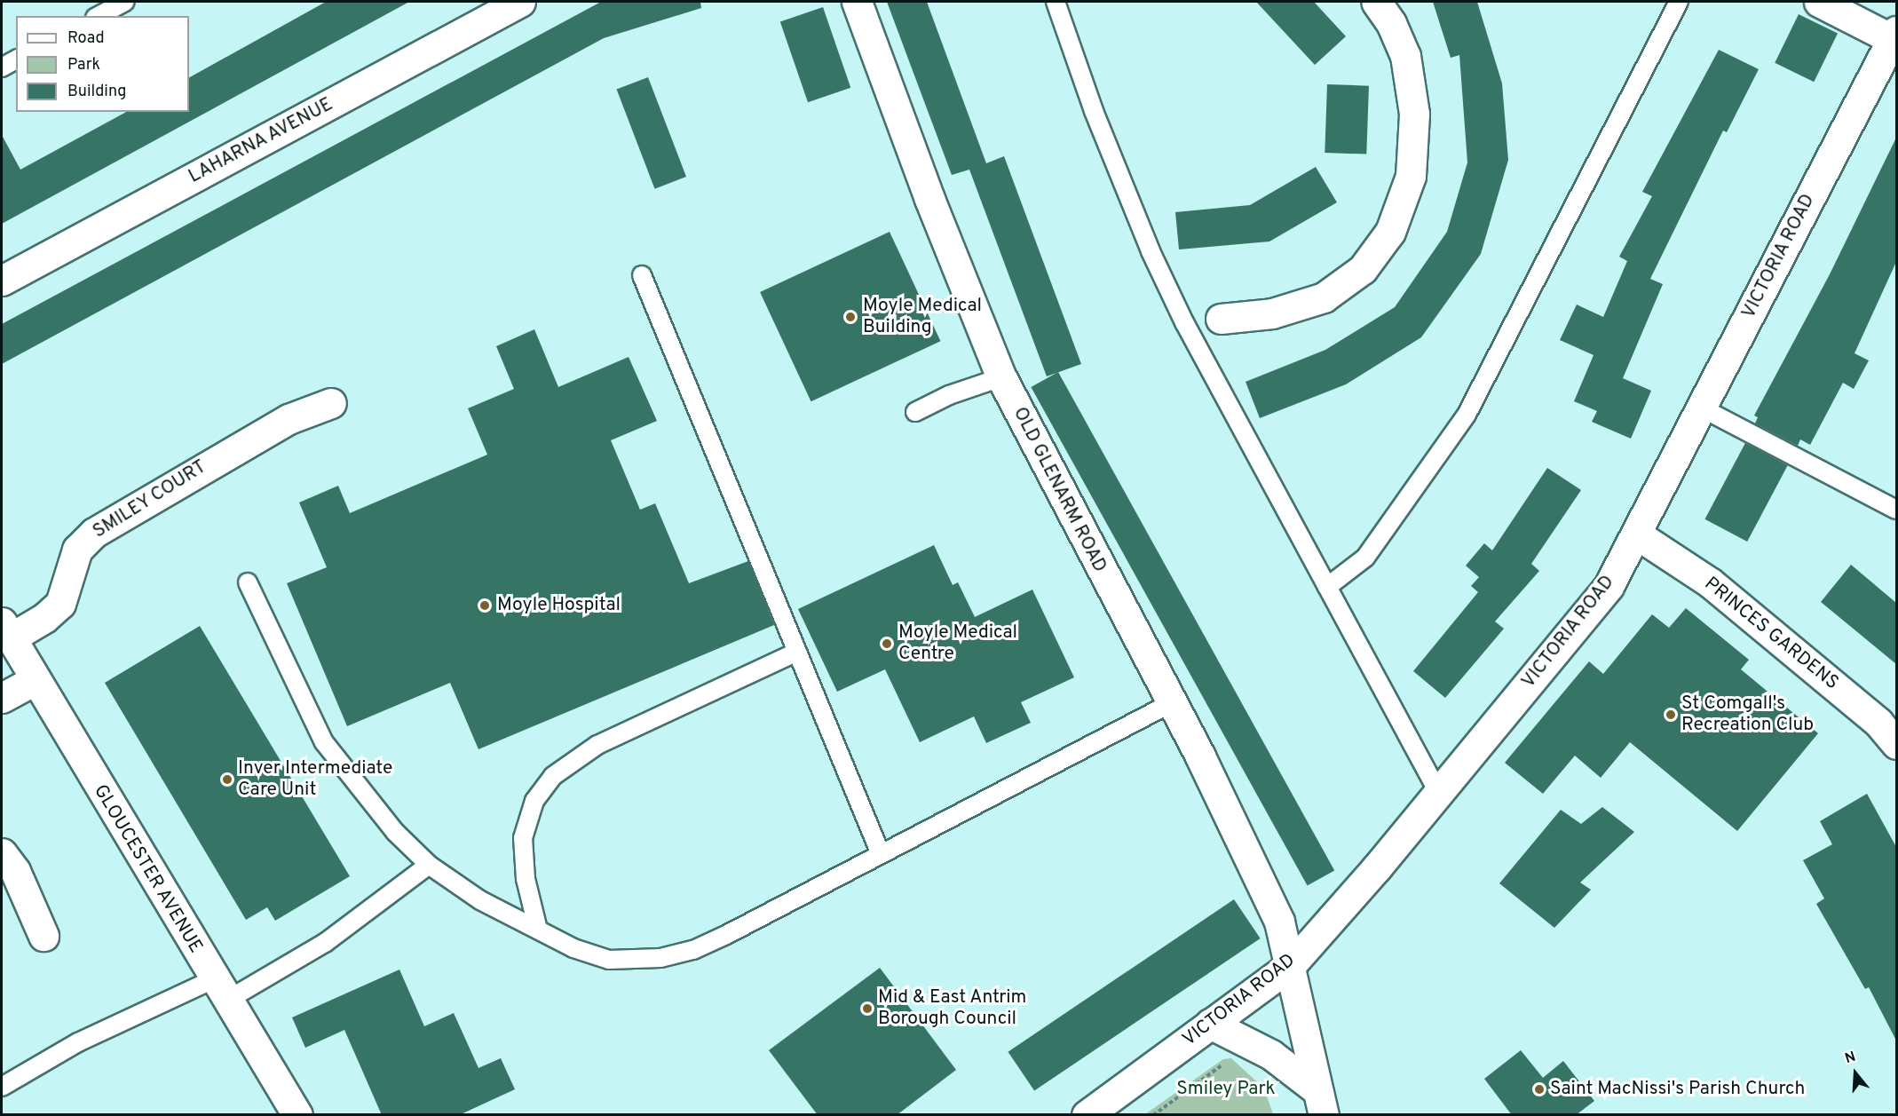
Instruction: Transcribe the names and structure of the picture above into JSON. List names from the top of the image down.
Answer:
{
  "streets": {
    "street": [
      "LAHARNA AVENUE",
      "VICTORIA ROAD",
      "OLD GLENARM ROAD",
      "SMILEY COURT",
      "PRINCES GARDENS",
      "GLOUCESTER AVENUE"
    ]
  },
  "crossings": [
    ["VICTORIA ROAD", "OLD GLENARM ROAD"],
    ["VICTORIA ROAD", "PRINCES GARDENS"],
    ["SMILEY COURT", "GLOUCESTER AVENUE"]
  ],
  "parks": ["Smiley Park"],
  "places": [
    "Moyle Medical Building",
    "Moyle Hospital",
    "Moyle Medical Centre",
    "St Comgall's Recreation Club",
    "Inver Intermediate Care Unit",
    "Mid & East Antrim Borough Council",
    "Saint MacNissi's Parish Church"
  ],
  "legend": ["Road", "Park", "Building"],
  "north": "top"
}
